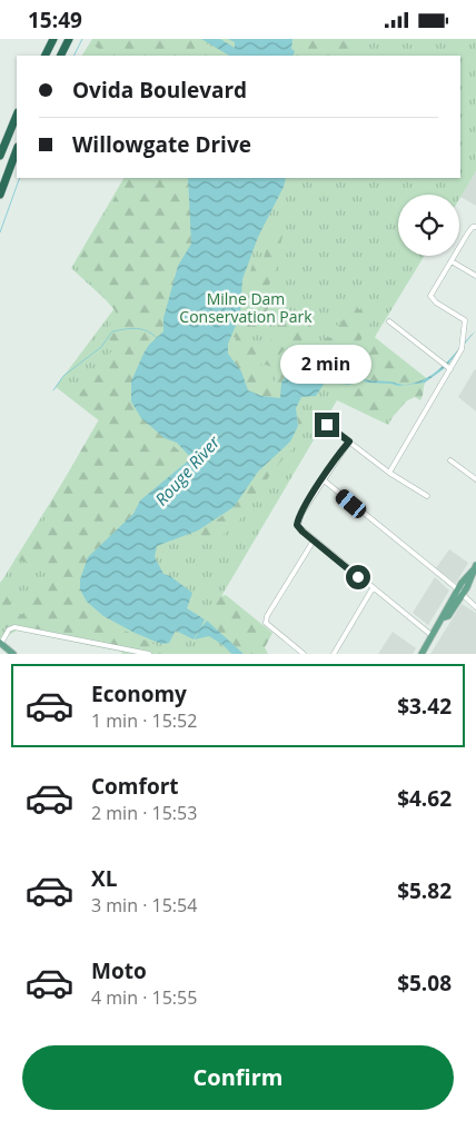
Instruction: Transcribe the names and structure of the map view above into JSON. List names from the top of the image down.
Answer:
{
  "water": ["Rouge River"],
  "parks": ["Milne Dam Conservation Park"],
  "page": {
    "status": "15:49",
    "banner": ["Ovida Boulevard", "Willowgate Drive"],
    "bubble": "2 min",
    "list": [
      {
        "name": "Economy",
        "note": "1 min · 15:52",
        "value": "$3.42"
      },
      {
        "name": "Comfort",
        "note": "2 min · 15:53",
        "value": "$4.62"
      },
      {
        "name": "XL",
        "note": "3 min · 15:54",
        "value": "$5.82"
      },
      {
        "name": "Moto",
        "note": "4 min · 15:55",
        "value": "$5.08"
      }
    ],
    "buttons": "Confirm"
  }
}
